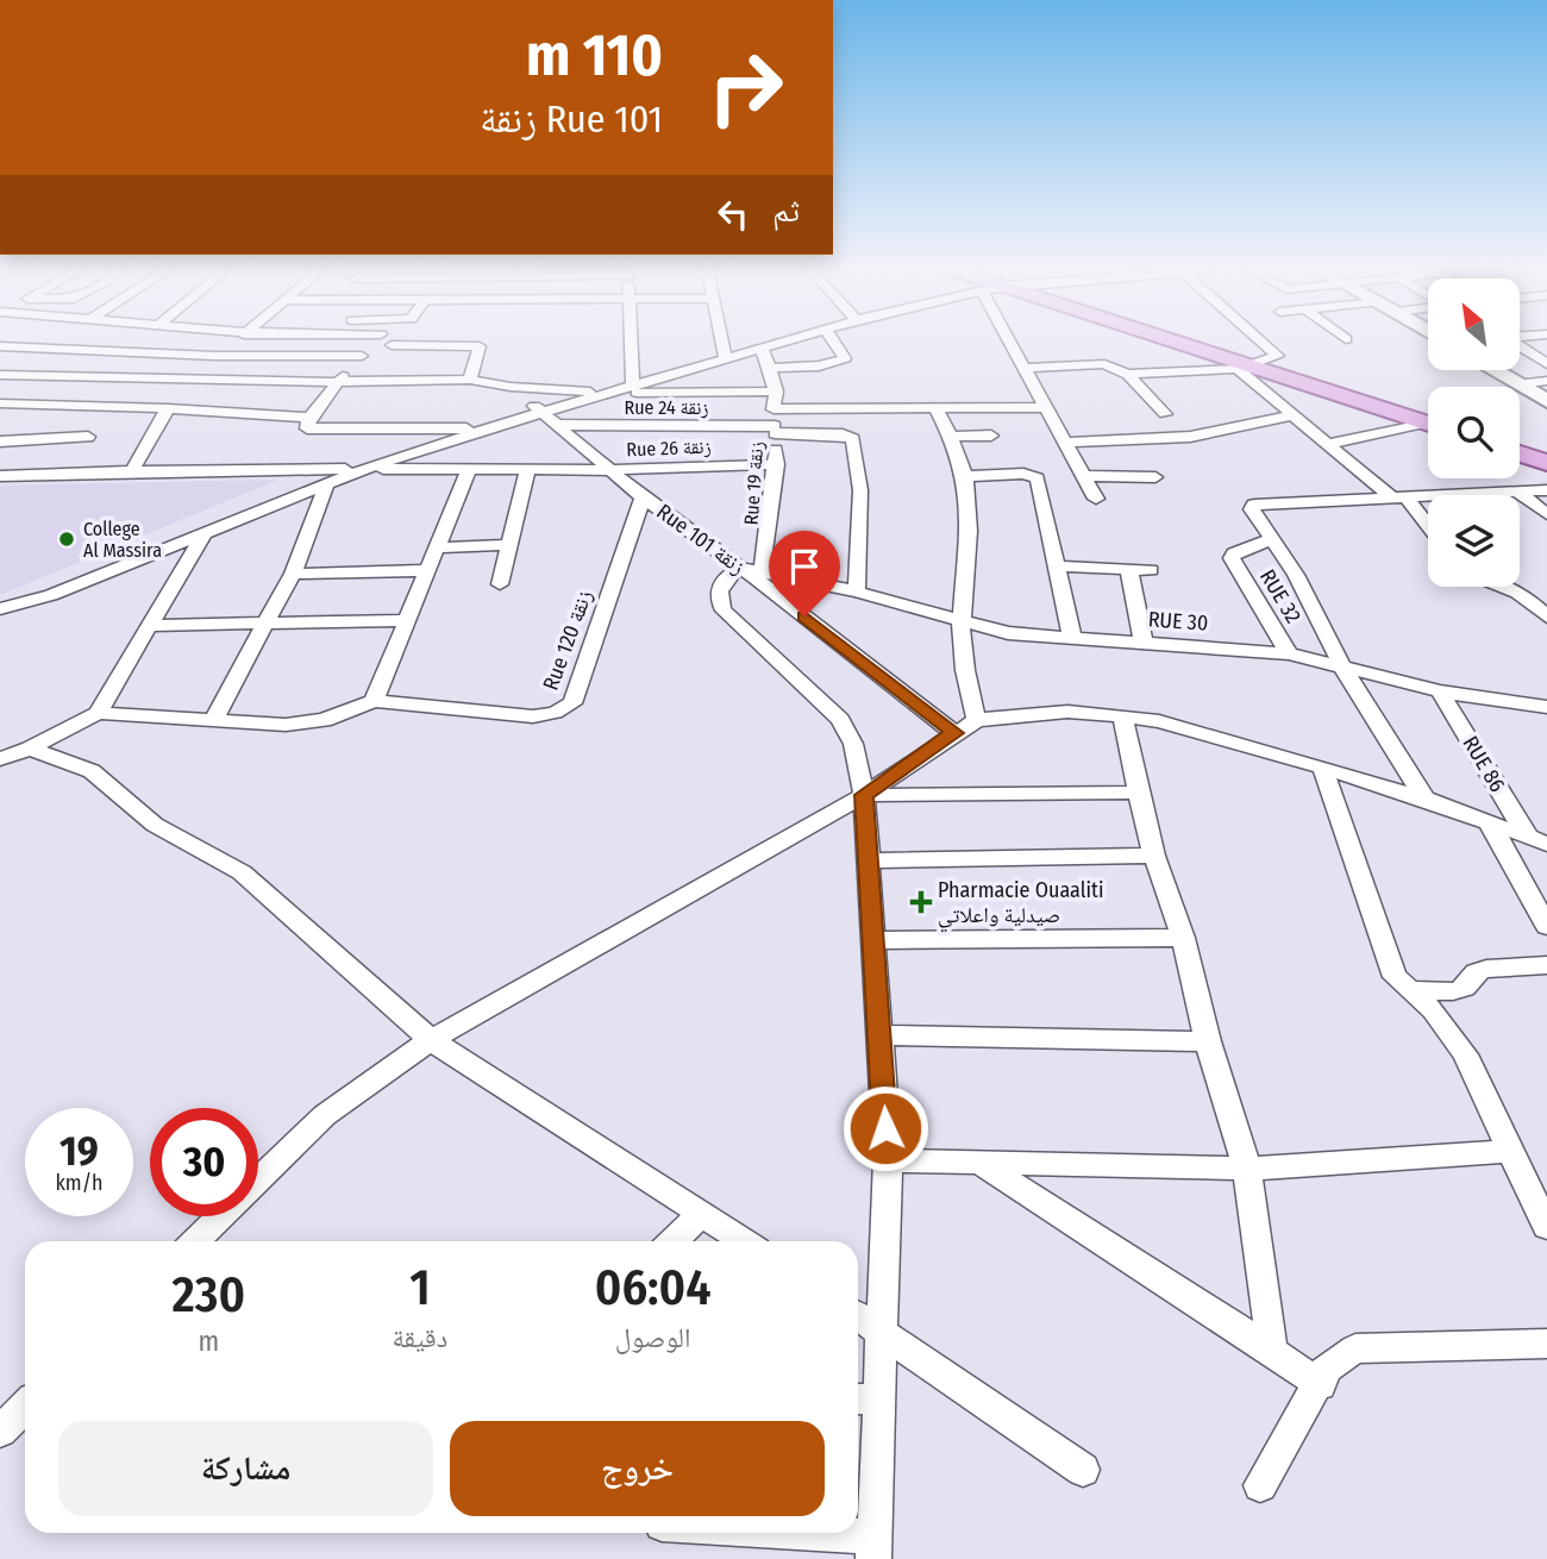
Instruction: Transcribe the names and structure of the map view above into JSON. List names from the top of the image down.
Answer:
{
  "streets": {
    "street": [
      "Rue 24 زنقة",
      "Rue 26 زنقة",
      "Rue 19 زنقة",
      "Rue 101 زنقة",
      "RUE 32",
      "RUE 30",
      "Rue 120 زنقة",
      "RUE 86"
    ]
  },
  "crossings": [
    ["Rue 24 زنقة", "Rue 19 زنقة"],
    ["Rue 24 زنقة", "Rue 101 زنقة"],
    ["Rue 24 زنقة", "RUE 30"],
    ["Rue 26 زنقة", "Rue 19 زنقة"],
    ["Rue 26 زنقة", "Rue 101 زنقة"],
    ["Rue 19 زنقة", "RUE 30"],
    ["Rue 101 زنقة", "RUE 30"],
    ["Rue 101 زنقة", "Rue 120 زنقة"],
    ["RUE 32", "RUE 30"],
    ["RUE 30", "RUE 86"]
  ],
  "places": {
    "other": ["College Al Massira"],
    "health": ["Pharmacie Ouaaliti صيدلية واعلاتي"]
  },
  "north": "top left",
  "page": {
    "turn": ["110 m", "Rue 101 زنقة"],
    "then": "ثم",
    "speed": "19 km/h",
    "limit": "30",
    "eta": [
      "06:04",
      "الوصول",
      "1",
      "دقيقة",
      "230",
      "m"
    ],
    "buttons": ["خروج", "مشاركة"]
  }
}
